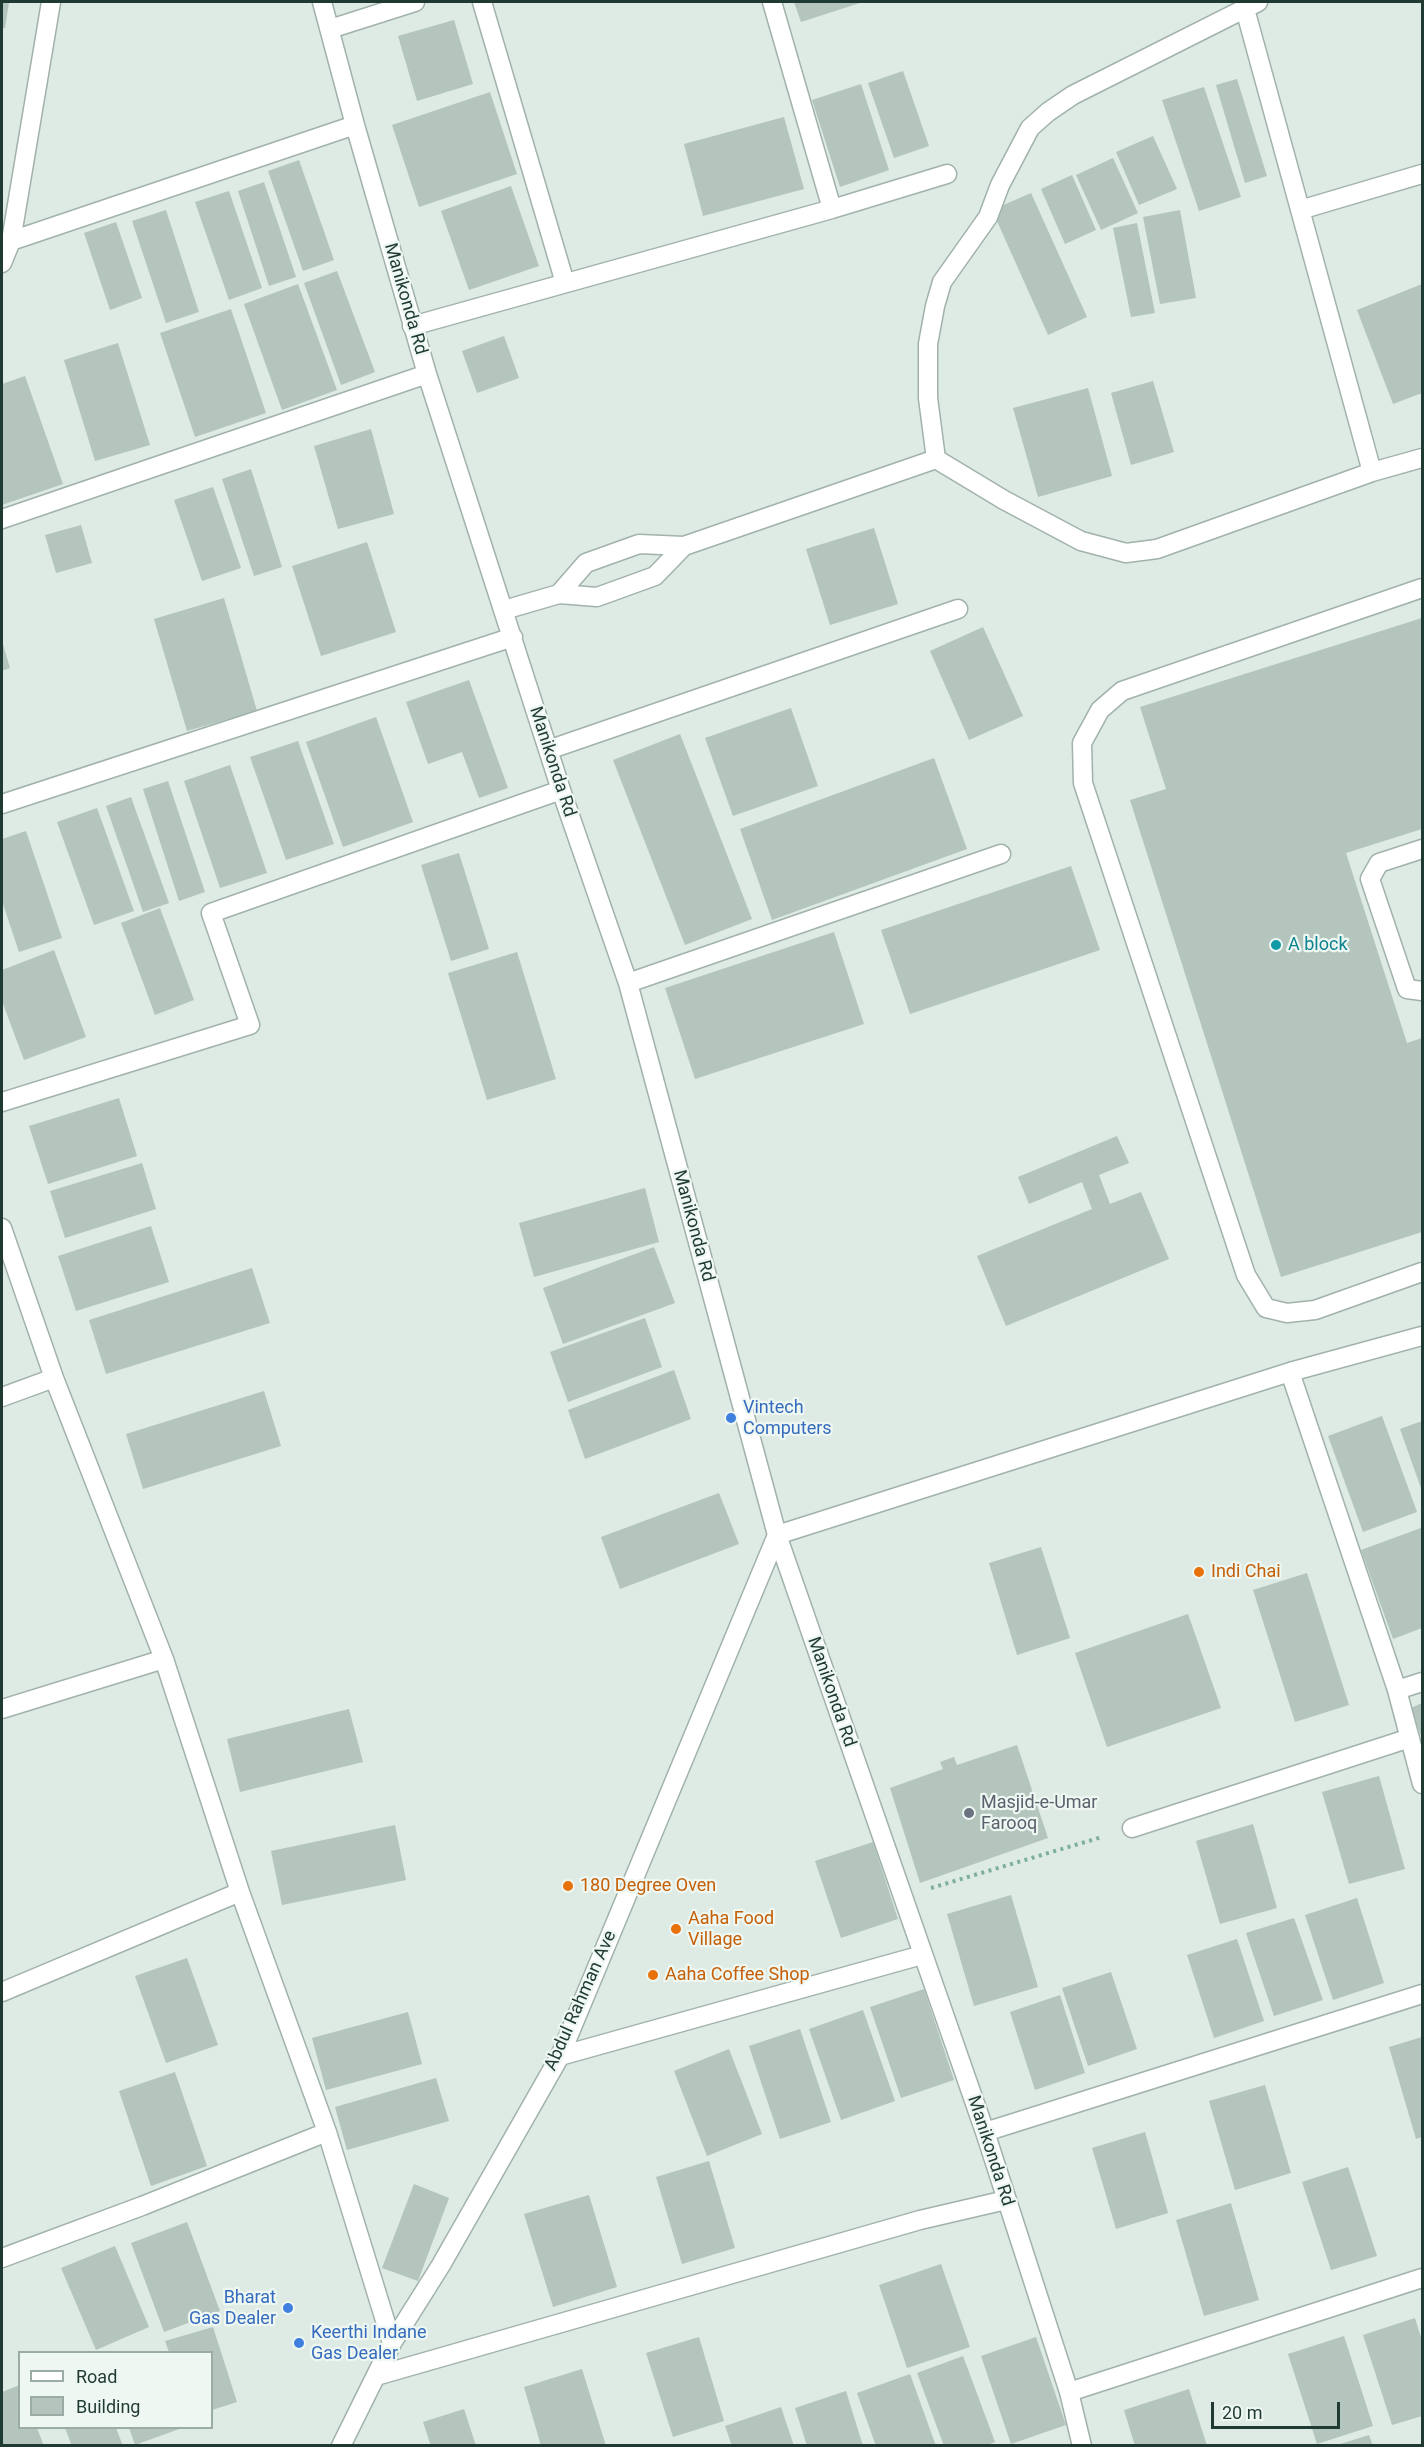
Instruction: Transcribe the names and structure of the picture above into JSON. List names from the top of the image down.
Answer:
{
  "streets": {
    "street": ["Manikonda Rd", "Abdul Rahman Ave"]
  },
  "crossings": [
    ["Manikonda Rd", "Abdul Rahman Ave"]
  ],
  "places": [
    "A block",
    "Vintech Computers",
    "Indi Chai",
    "Masjid-e-Umar Farooq",
    "180 Degree Oven",
    "Aaha Food Village",
    "Aaha Coffee Shop",
    "Bharat Gas Dealer",
    "Keerthi Indane Gas Dealer"
  ],
  "legend": ["Road", "Building"],
  "scale_bar": "20 m"
}
